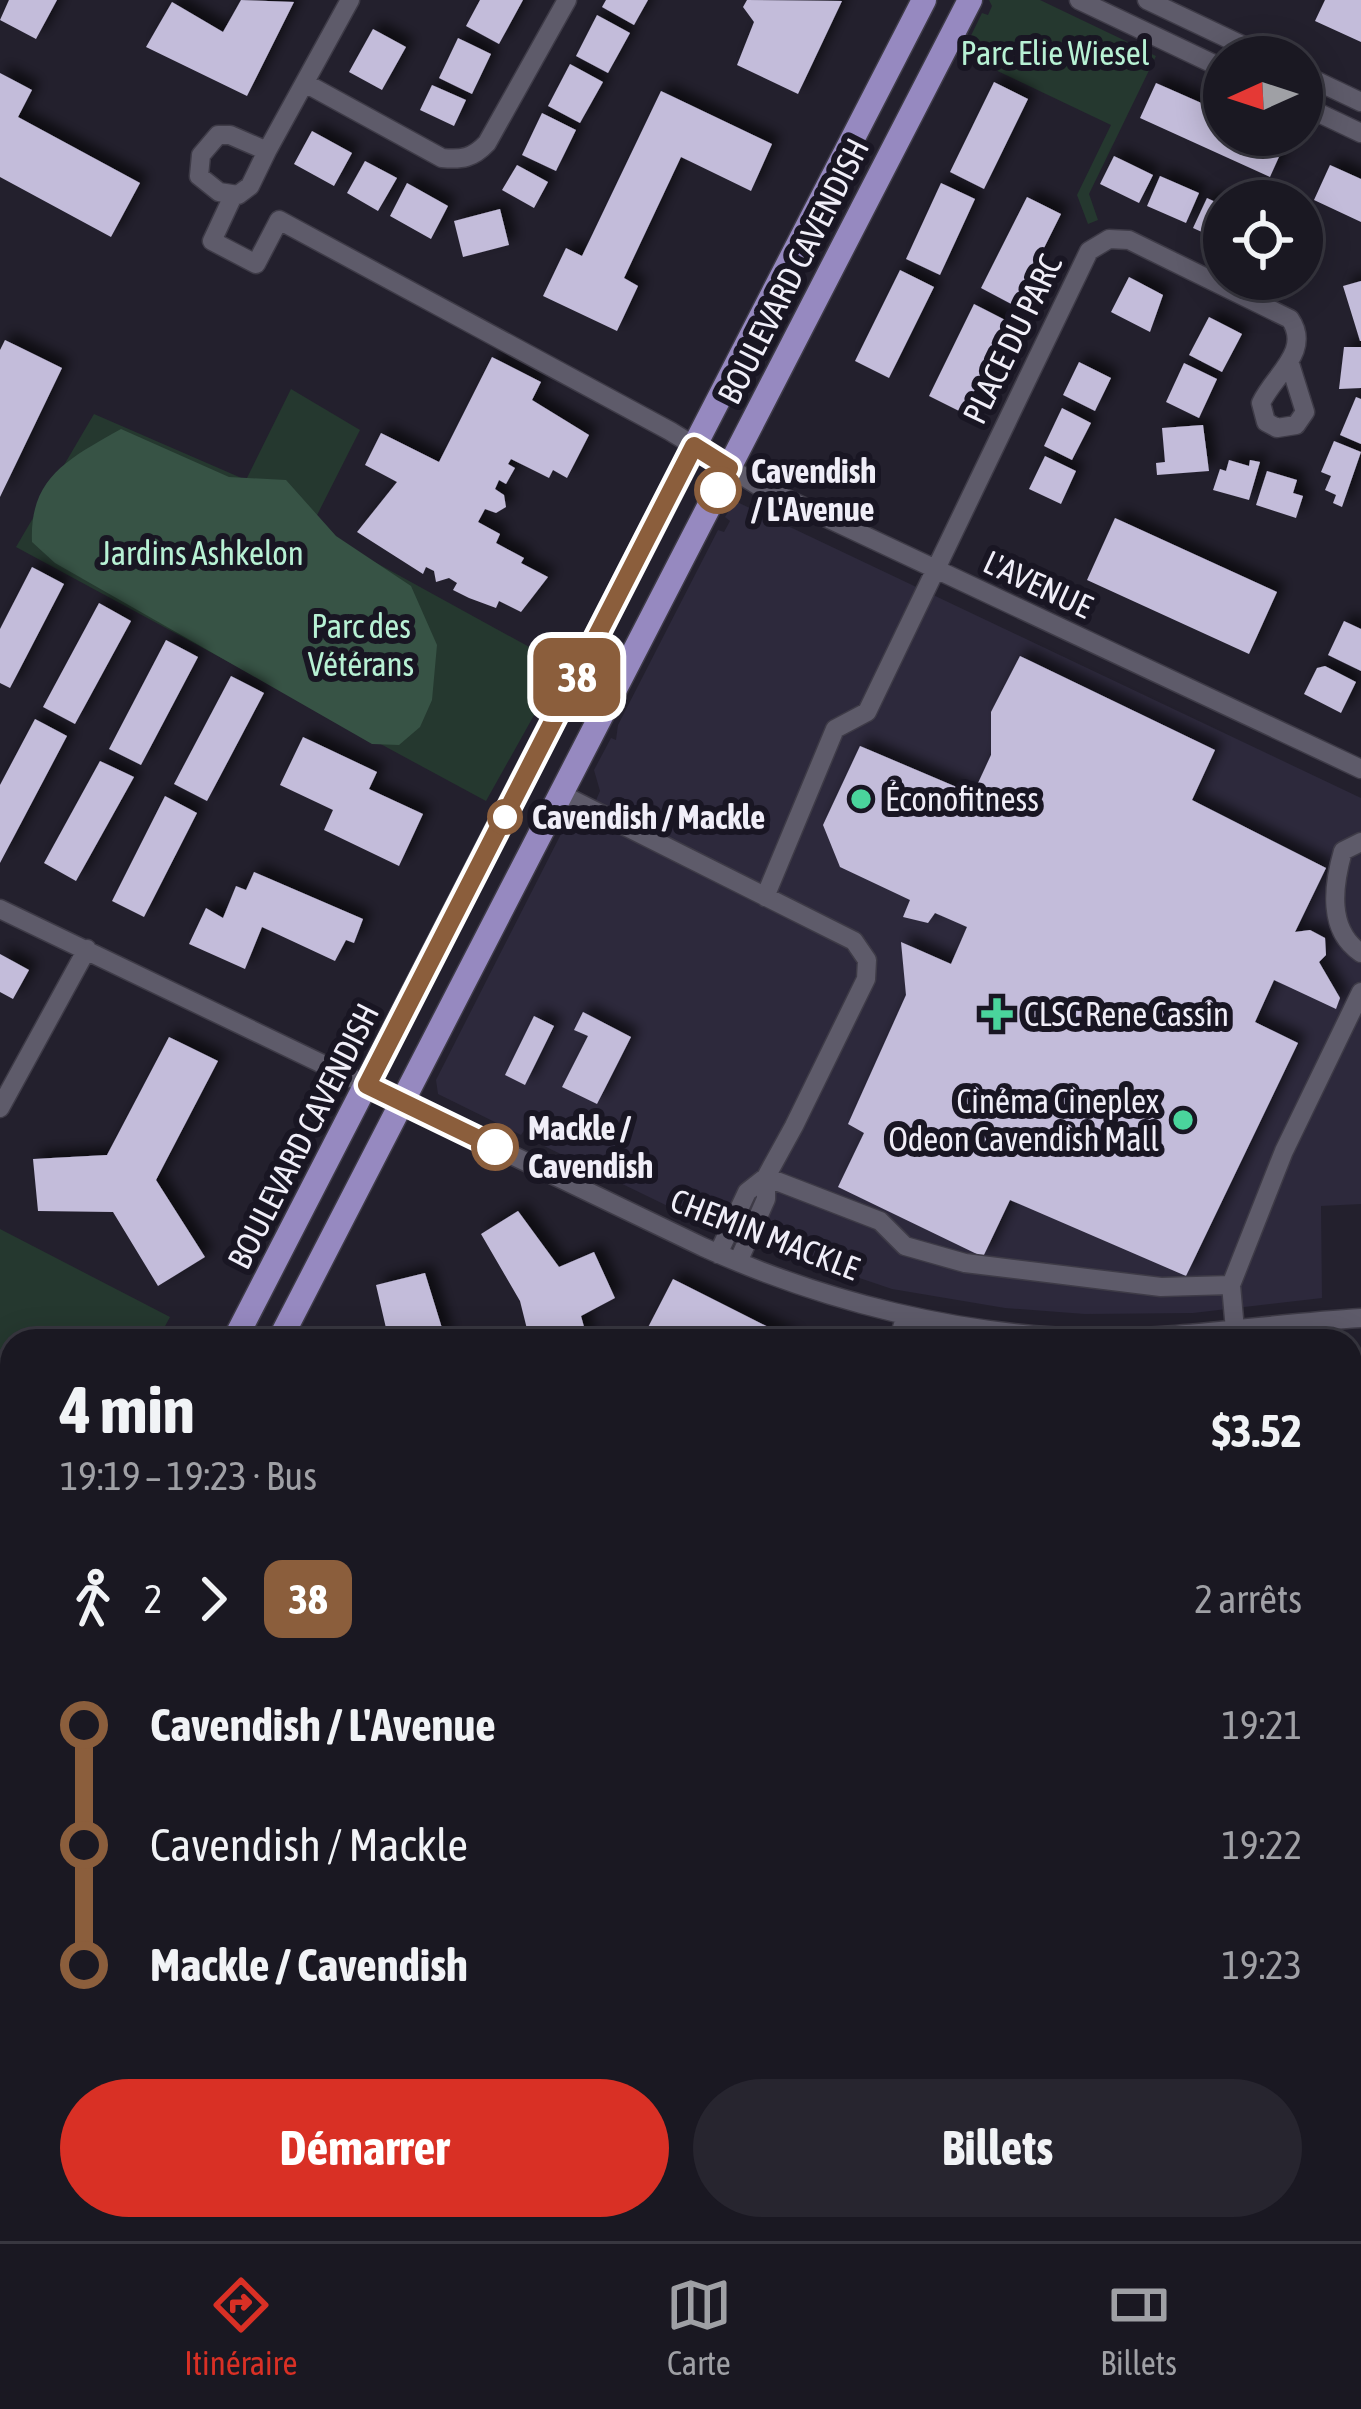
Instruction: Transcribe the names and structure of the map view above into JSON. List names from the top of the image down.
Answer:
{
  "streets": {
    "main road": ["BOULEVARD CAVENDISH"],
    "street": ["PLACE DU PARC", "L'AVENUE", "CHEMIN MACKLE"]
  },
  "crossings": [
    ["BOULEVARD CAVENDISH", "L'AVENUE"],
    ["BOULEVARD CAVENDISH", "CHEMIN MACKLE"],
    ["PLACE DU PARC", "L'AVENUE"]
  ],
  "parks": ["Parc Elie Wiesel", "Jardins Ashkelon", "Parc des Vétérans"],
  "places": {
    "other": [
      "Cavendish / L'Avenue",
      "Éconofitness",
      "Cavendish / Mackle",
      "Cinéma Cineplex Odeon Cavendish Mall",
      "Mackle / Cavendish"
    ],
    "health": ["CLSC Rene Cassin"]
  },
  "lines": ["bus line 38"],
  "north": "left",
  "page": {
    "on_map": "38",
    "heading": ["4 min", "19:19 – 19:23 · Bus", "$3.52"],
    "legs": ["2", "38", "2 arrêts"],
    "list": [
      {
        "name": "Cavendish / L'Avenue",
        "value": "19:21"
      },
      {
        "name": "Cavendish / Mackle",
        "value": "19:22"
      },
      {
        "name": "Mackle / Cavendish",
        "value": "19:23"
      }
    ],
    "buttons": ["Démarrer", "Billets"],
    "tabs": ["Itinéraire", "Carte", "Billets"]
  }
}
